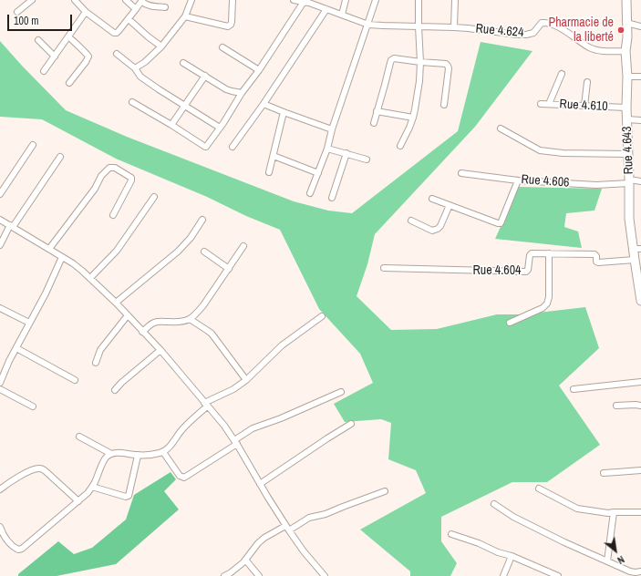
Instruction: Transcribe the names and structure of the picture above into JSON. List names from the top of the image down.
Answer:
{
  "streets": {
    "highway": ["Rue 4.643"],
    "street": [
      "Rue 4.624",
      "Rue 4.610",
      "Rue 4.606",
      "Rue 4.604"
    ]
  },
  "crossings": [
    ["Rue 4.624", "Rue 4.643"],
    ["Rue 4.610", "Rue 4.643"],
    ["Rue 4.643", "Rue 4.606"],
    ["Rue 4.643", "Rue 4.604"]
  ],
  "places": ["Pharmacie de la liberté"],
  "scale_bar": "100 m",
  "north": "bottom right"
}
